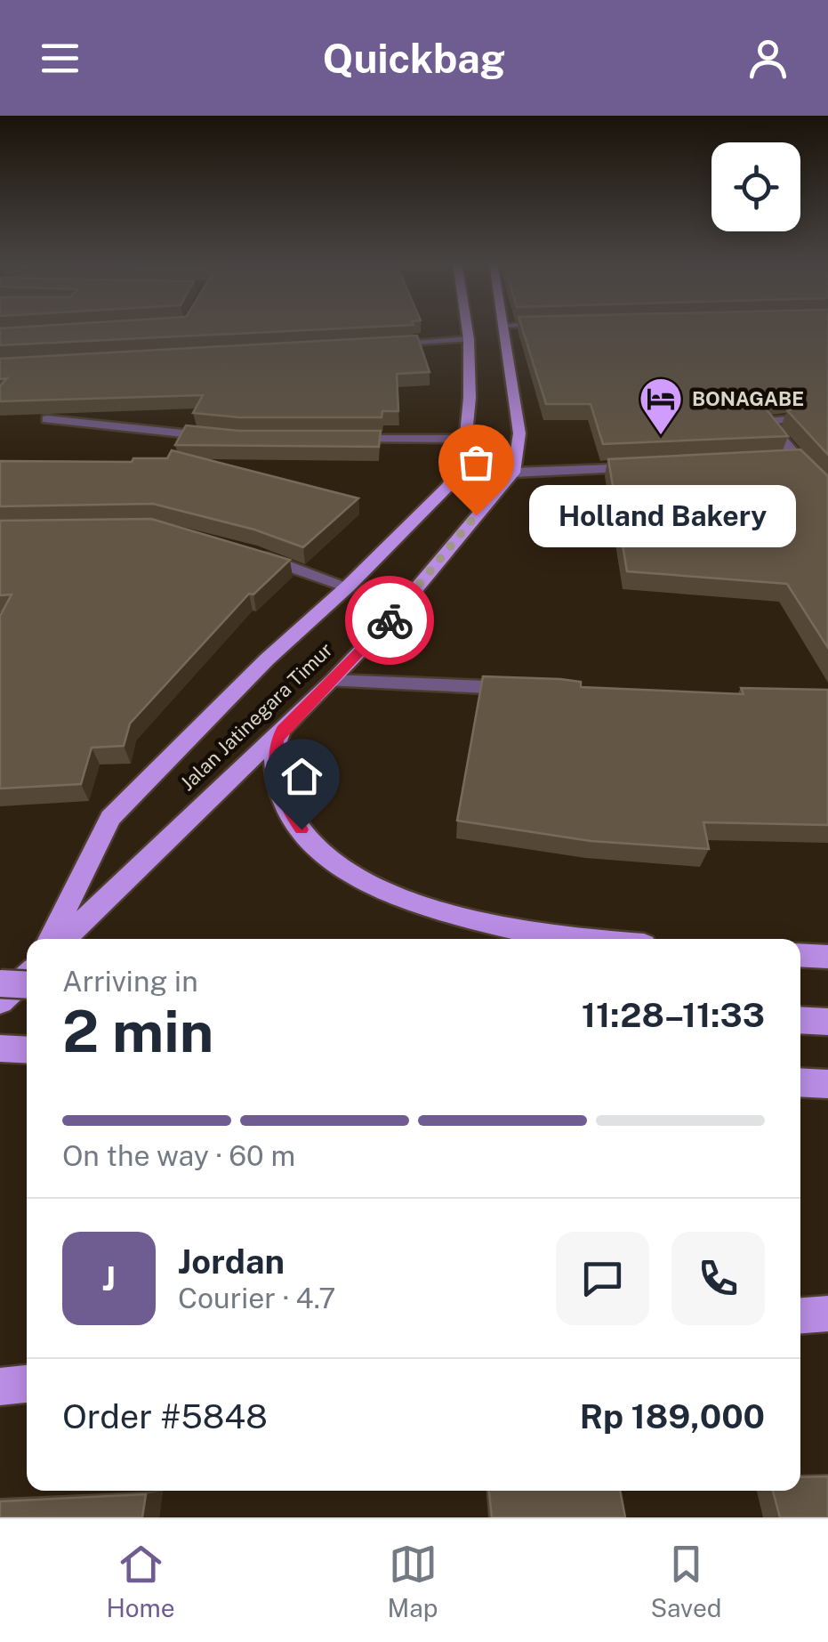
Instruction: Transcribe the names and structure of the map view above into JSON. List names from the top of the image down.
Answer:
{
  "streets": {
    "main road": ["Jalan Jatinegara Timur"]
  },
  "places": {
    "hotel": ["BONAGABE"],
    "other": ["Holland Bakery"]
  },
  "page": {
    "header": "Quickbag",
    "bubble": "Holland Bakery",
    "heading": ["2 min", "Arriving in", "11:28–11:33"],
    "panel": [
      "Jordan",
      "Courier · 4.7",
      "Order #5848",
      "Rp 189,000"
    ],
    "bar": "On the way · 60 m",
    "round": "J",
    "tabs": ["Home", "Map", "Saved"]
  }
}
